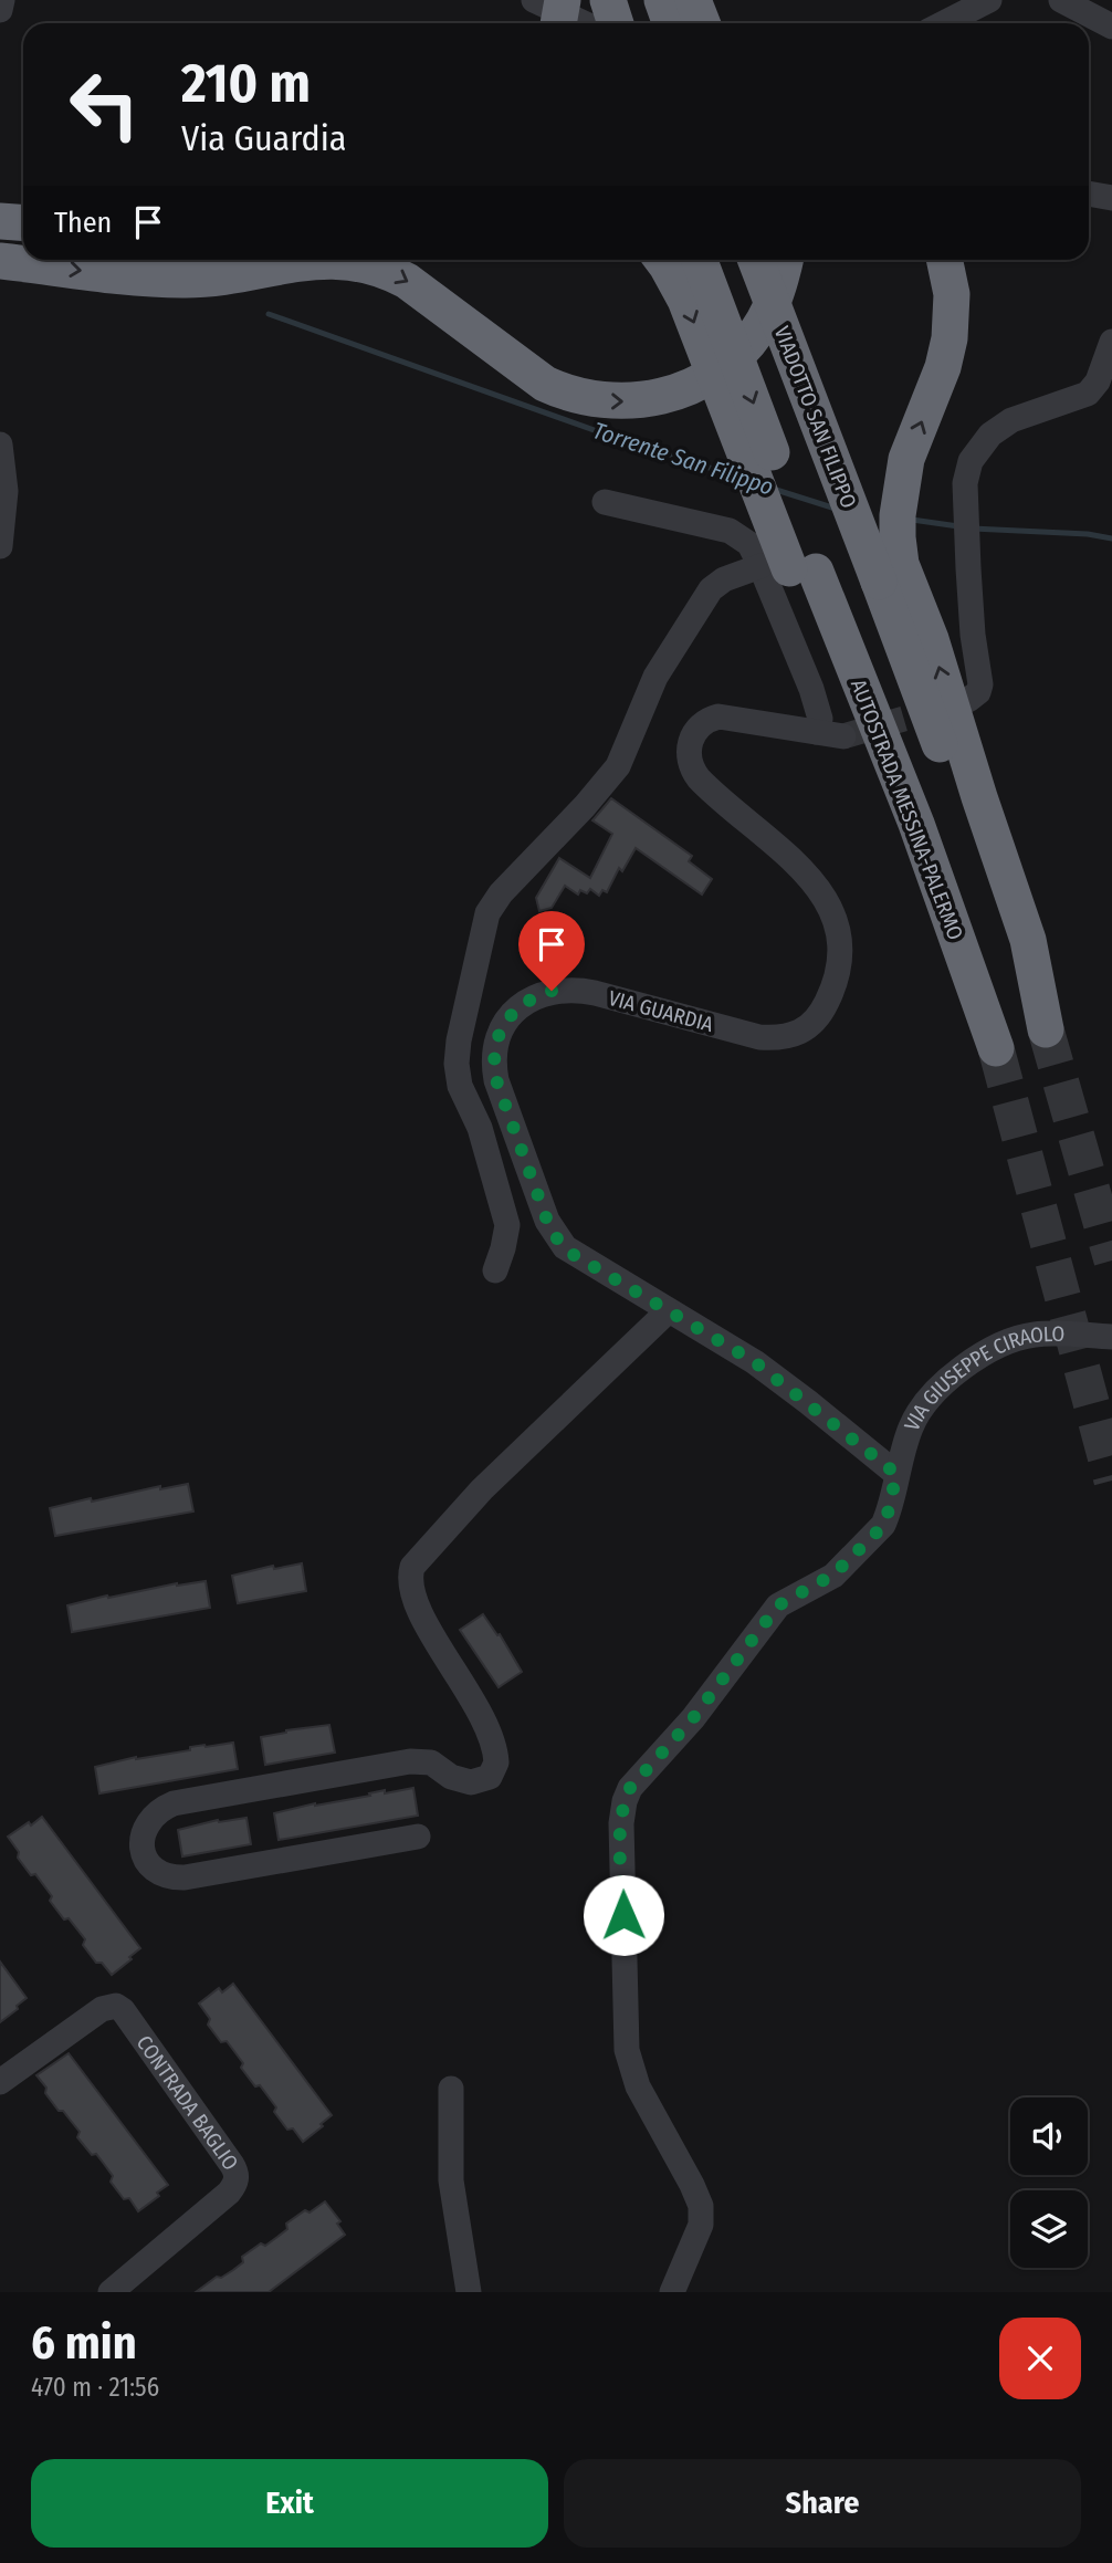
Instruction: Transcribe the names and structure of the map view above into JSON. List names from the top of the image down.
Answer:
{
  "streets": {
    "highway": ["VIADOTTO SAN FILIPPO"],
    "street": ["VIA GUARDIA", "VIA GIUSEPPE CIRAOLO", "CONTRADA BAGLIO"]
  },
  "crossings": [
    ["VIA GUARDIA", "VIA GIUSEPPE CIRAOLO"]
  ],
  "water": ["Torrente San Filippo"],
  "page": {
    "turn": ["210 m", "Via Guardia"],
    "then": "Then",
    "heading": ["6 min", "470 m · 21:56"],
    "buttons": ["Exit", "Share"]
  }
}
